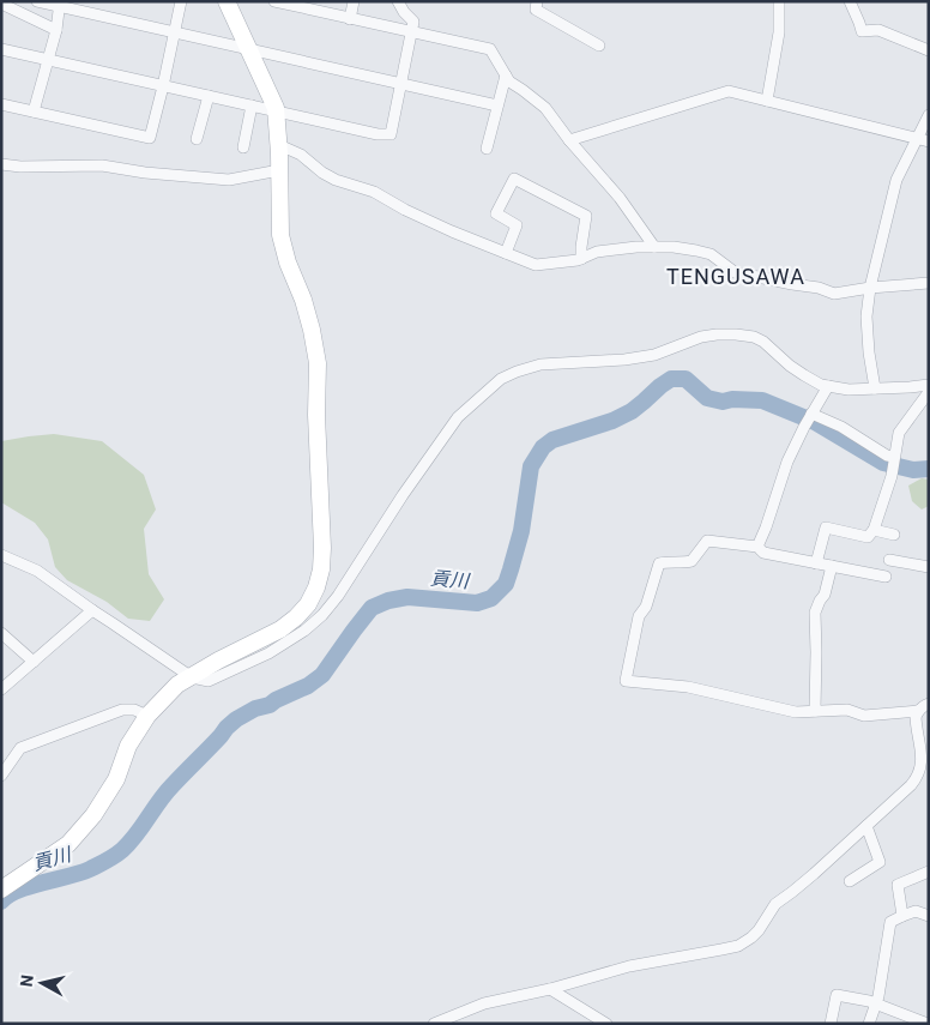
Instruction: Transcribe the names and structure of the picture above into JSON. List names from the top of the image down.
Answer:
{
  "districts": ["TENGUSAWA"],
  "water": ["貢川"],
  "north": "left"
}
